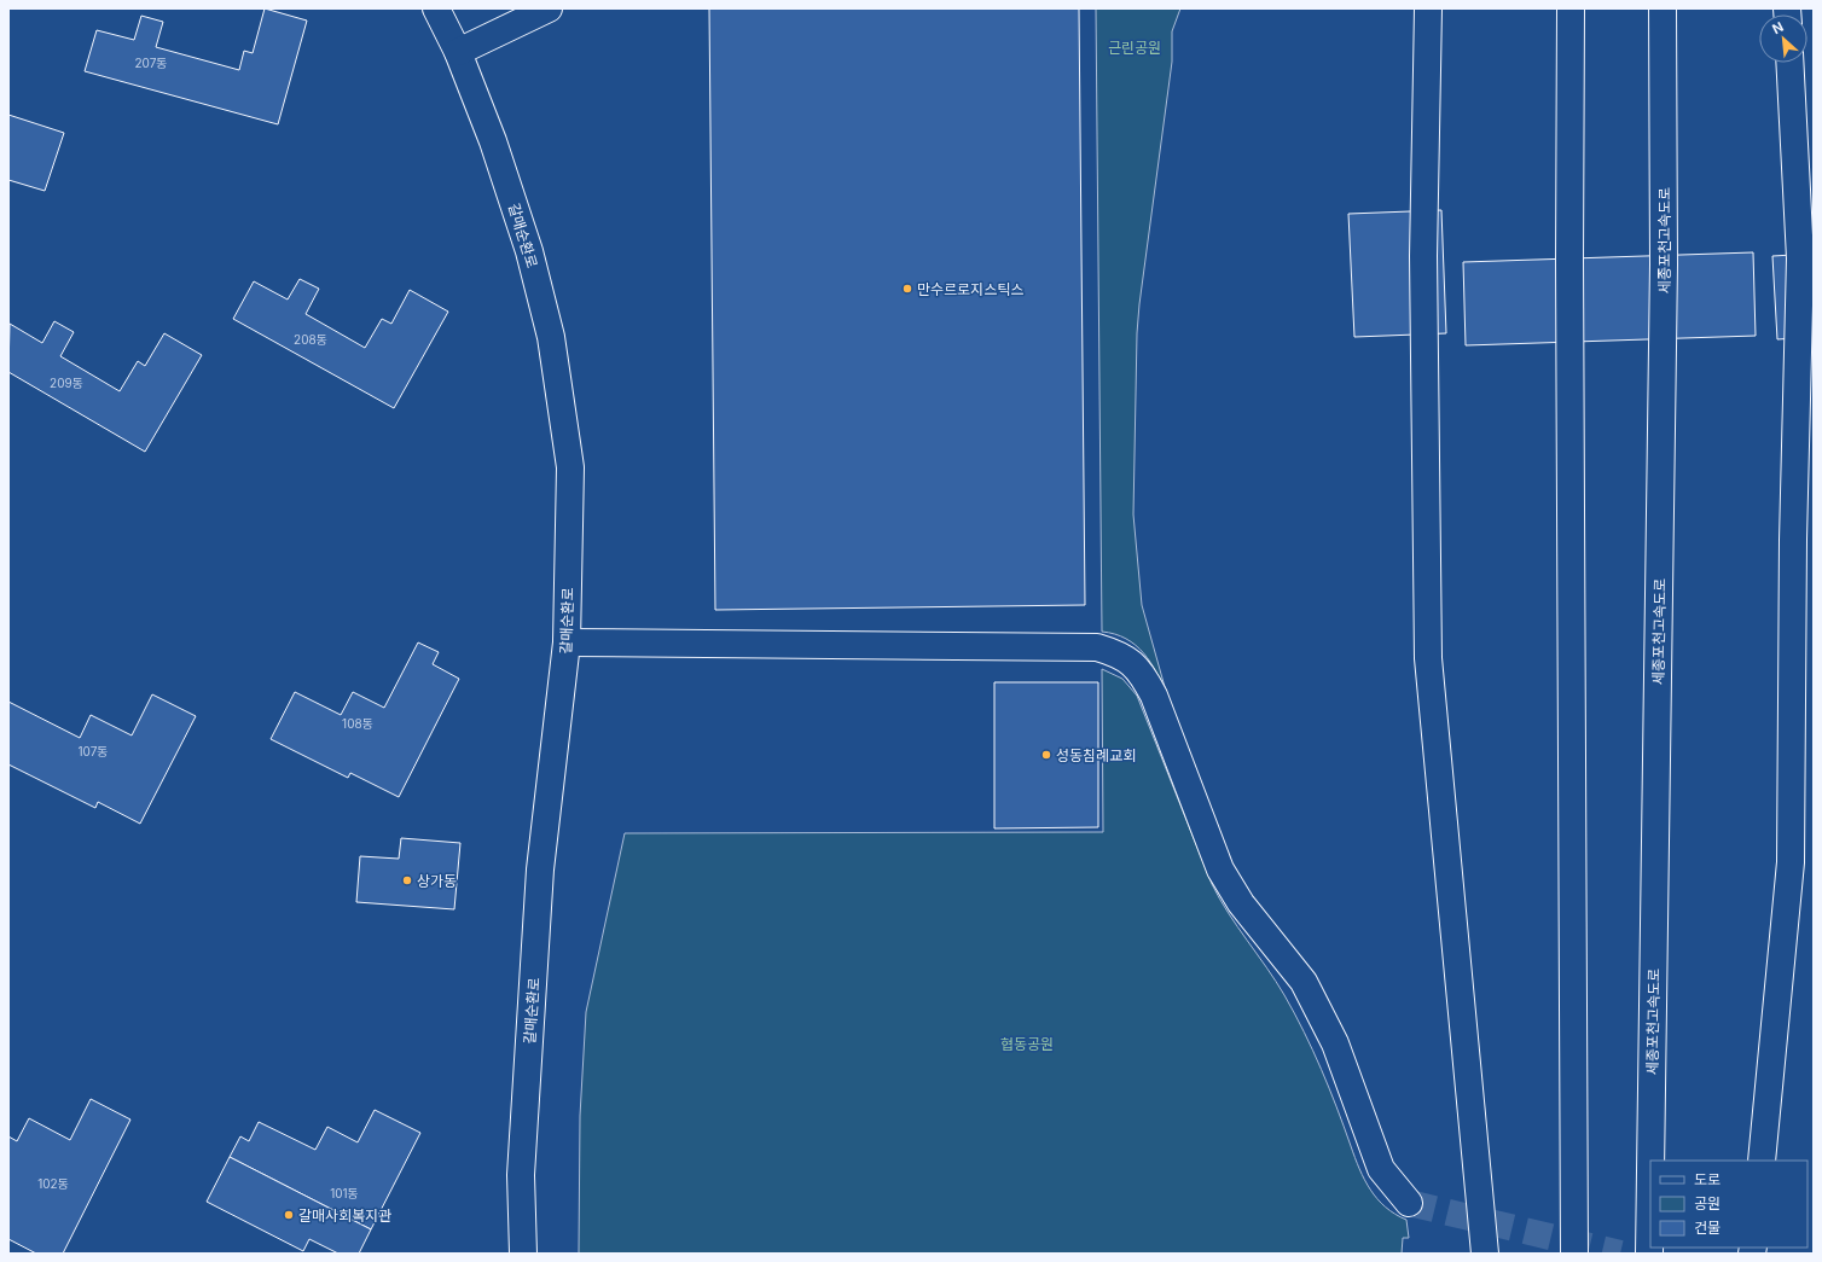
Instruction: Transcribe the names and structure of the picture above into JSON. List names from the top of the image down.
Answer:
{
  "streets": {
    "main road": ["갈매순환로", "세종포천고속도로"]
  },
  "parks": ["근린공원", "협동공원"],
  "places": [
    "만수르로지스틱스",
    "성동침례교회",
    "상가동",
    "갈매사회복지관"
  ],
  "house_numbers": [
    "207동",
    "208동",
    "209동",
    "108동",
    "107동",
    "102동",
    "101동"
  ],
  "legend": ["도로", "공원", "건물"],
  "north": "top left"
}
